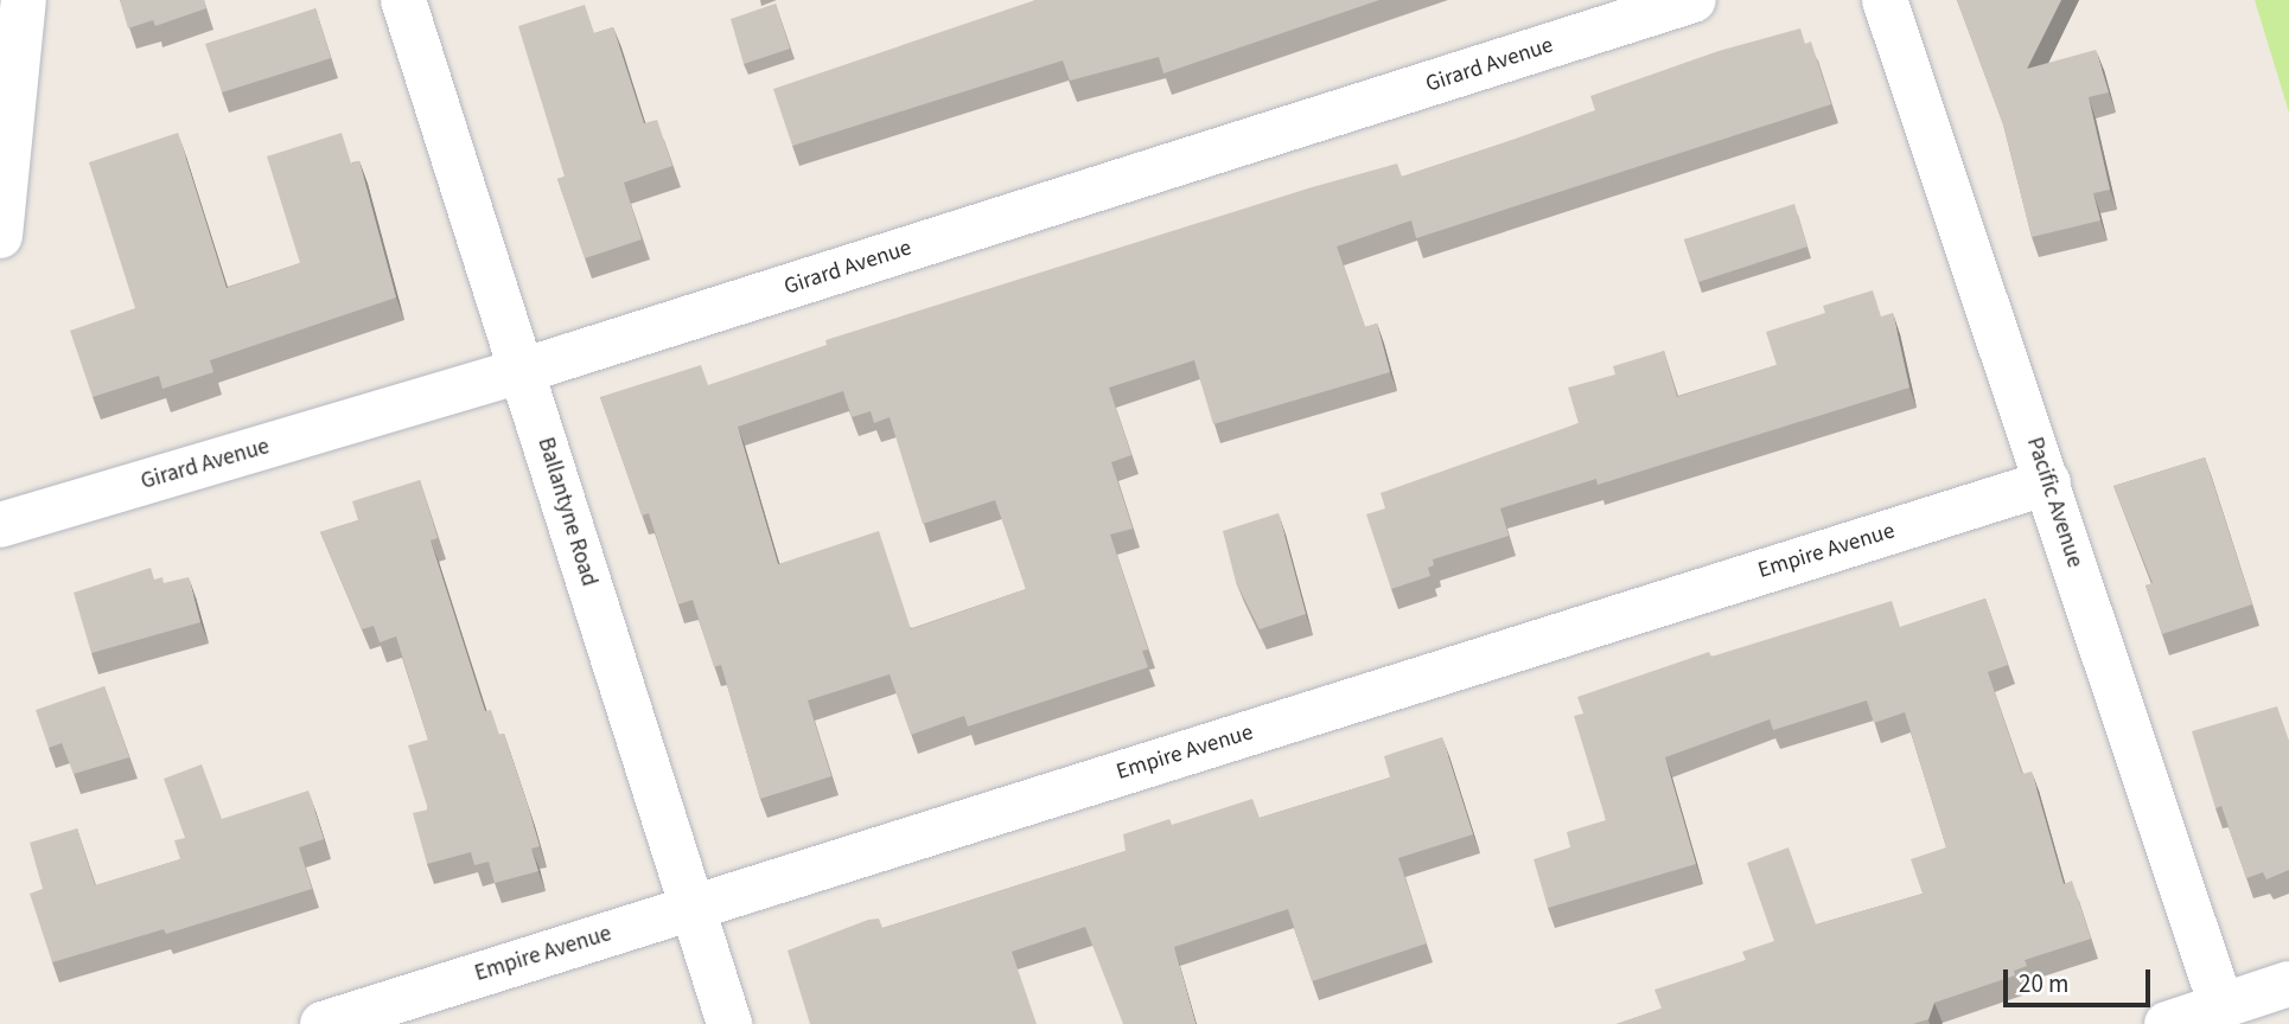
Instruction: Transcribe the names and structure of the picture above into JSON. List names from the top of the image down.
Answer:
{
  "streets": {
    "street": [
      "Girard Avenue",
      "Pacific Avenue",
      "Ballantyne Road",
      "Empire Avenue"
    ]
  },
  "crossings": [
    ["Girard Avenue", "Ballantyne Road"],
    ["Pacific Avenue", "Empire Avenue"],
    ["Ballantyne Road", "Empire Avenue"]
  ],
  "scale_bar": "20 m"
}
